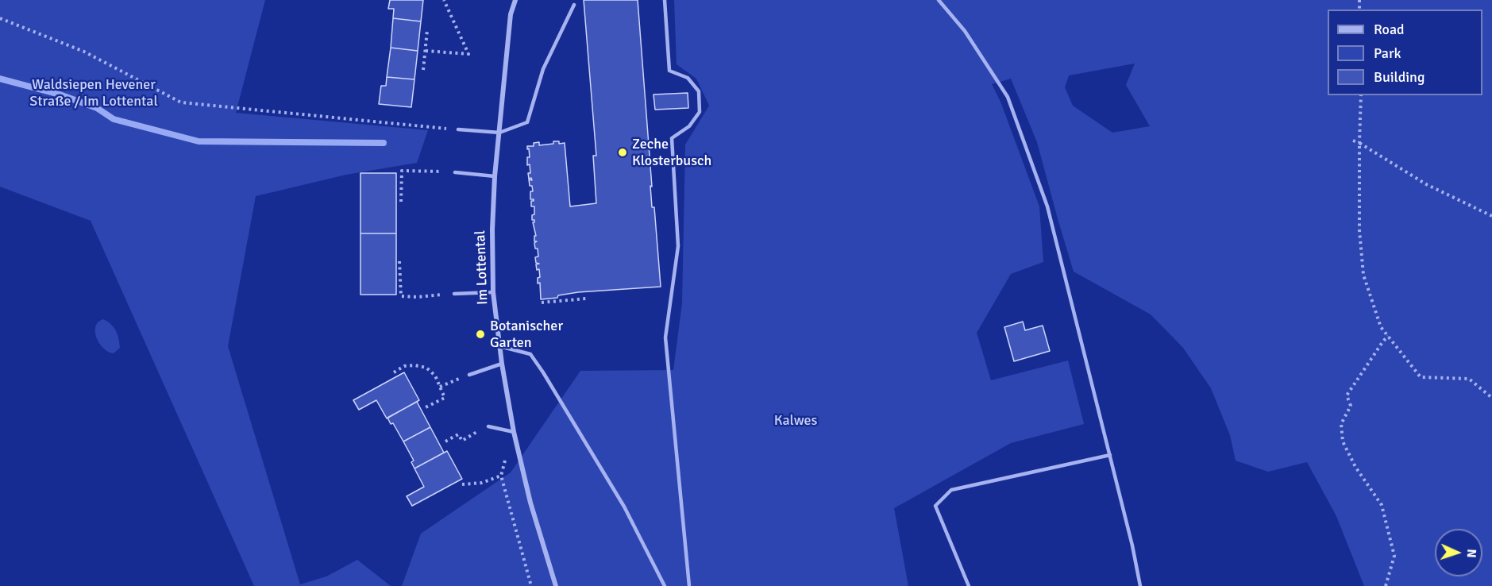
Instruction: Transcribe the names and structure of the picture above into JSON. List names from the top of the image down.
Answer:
{
  "streets": {
    "street": ["Im Lottental"]
  },
  "parks": ["Waldsiepen Hevener Straße / Im Lottental", "Kalwes"],
  "places": ["Zeche Klosterbusch", "Botanischer Garten"],
  "legend": ["Road", "Park", "Building"],
  "north": "right"
}
